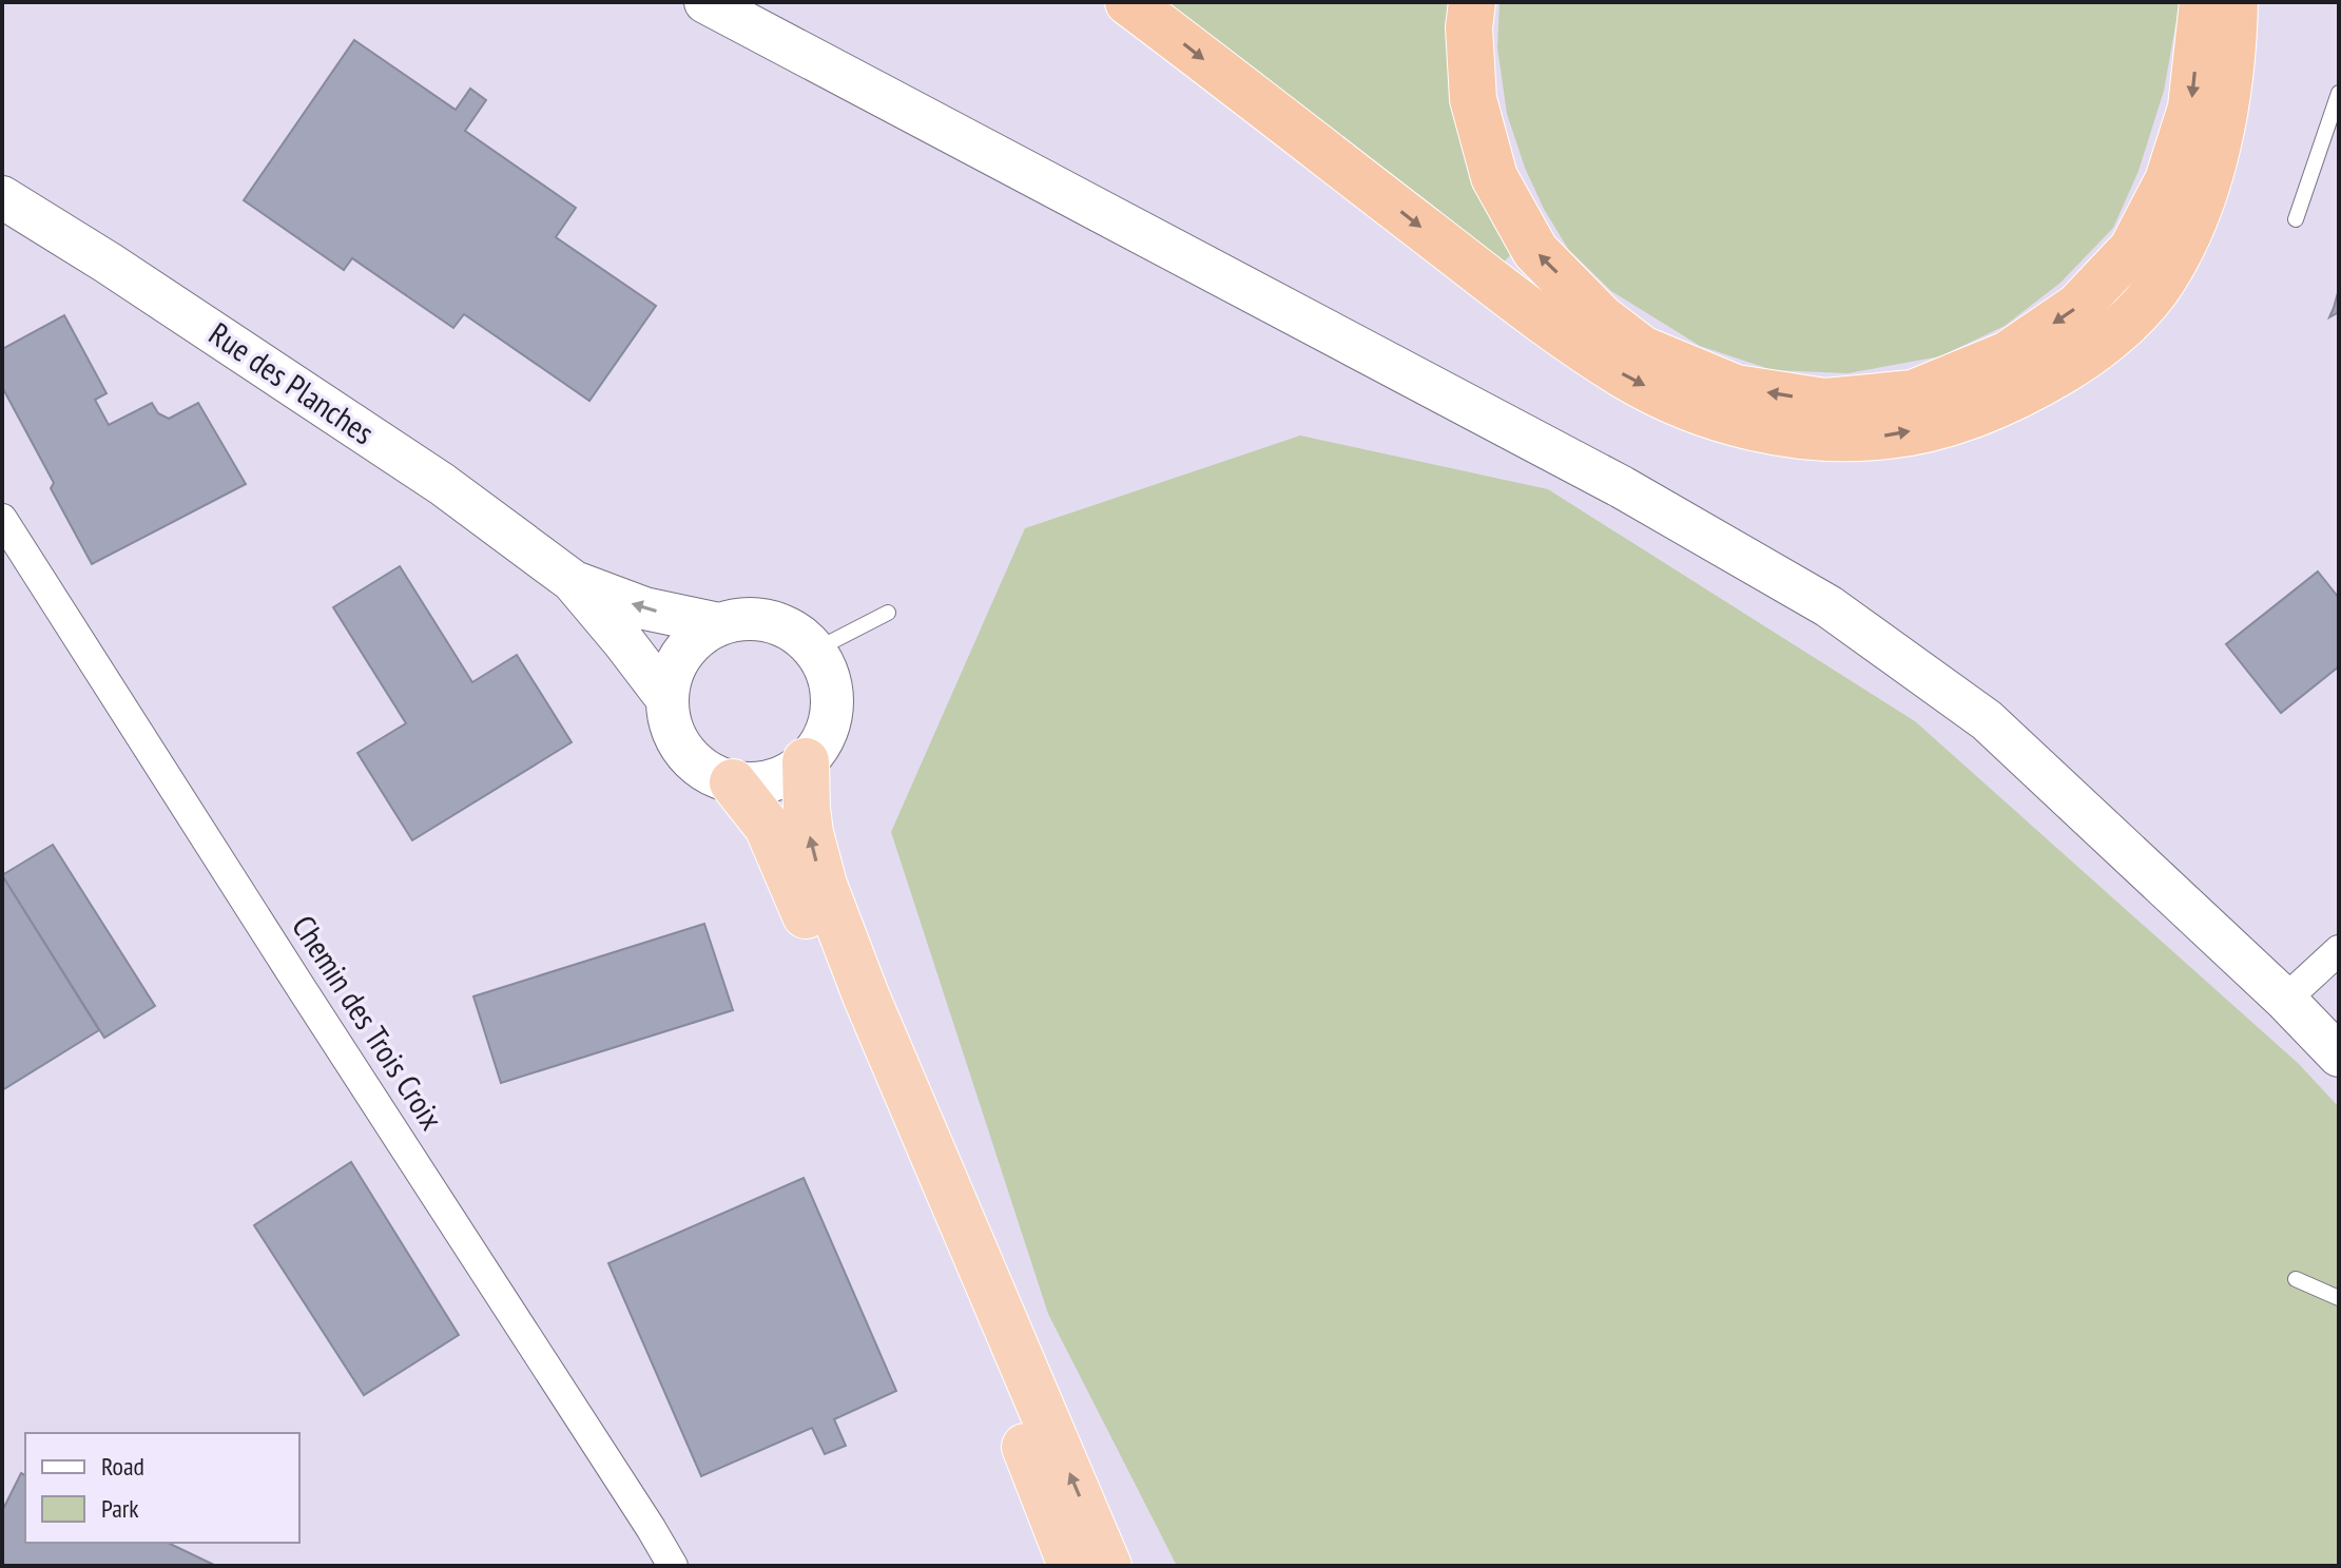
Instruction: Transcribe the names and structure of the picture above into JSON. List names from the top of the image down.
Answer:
{
  "streets": {
    "main road": ["Rue des Planches"],
    "street": ["Chemin des Trois Croix"]
  },
  "legend": ["Road", "Park"]
}
